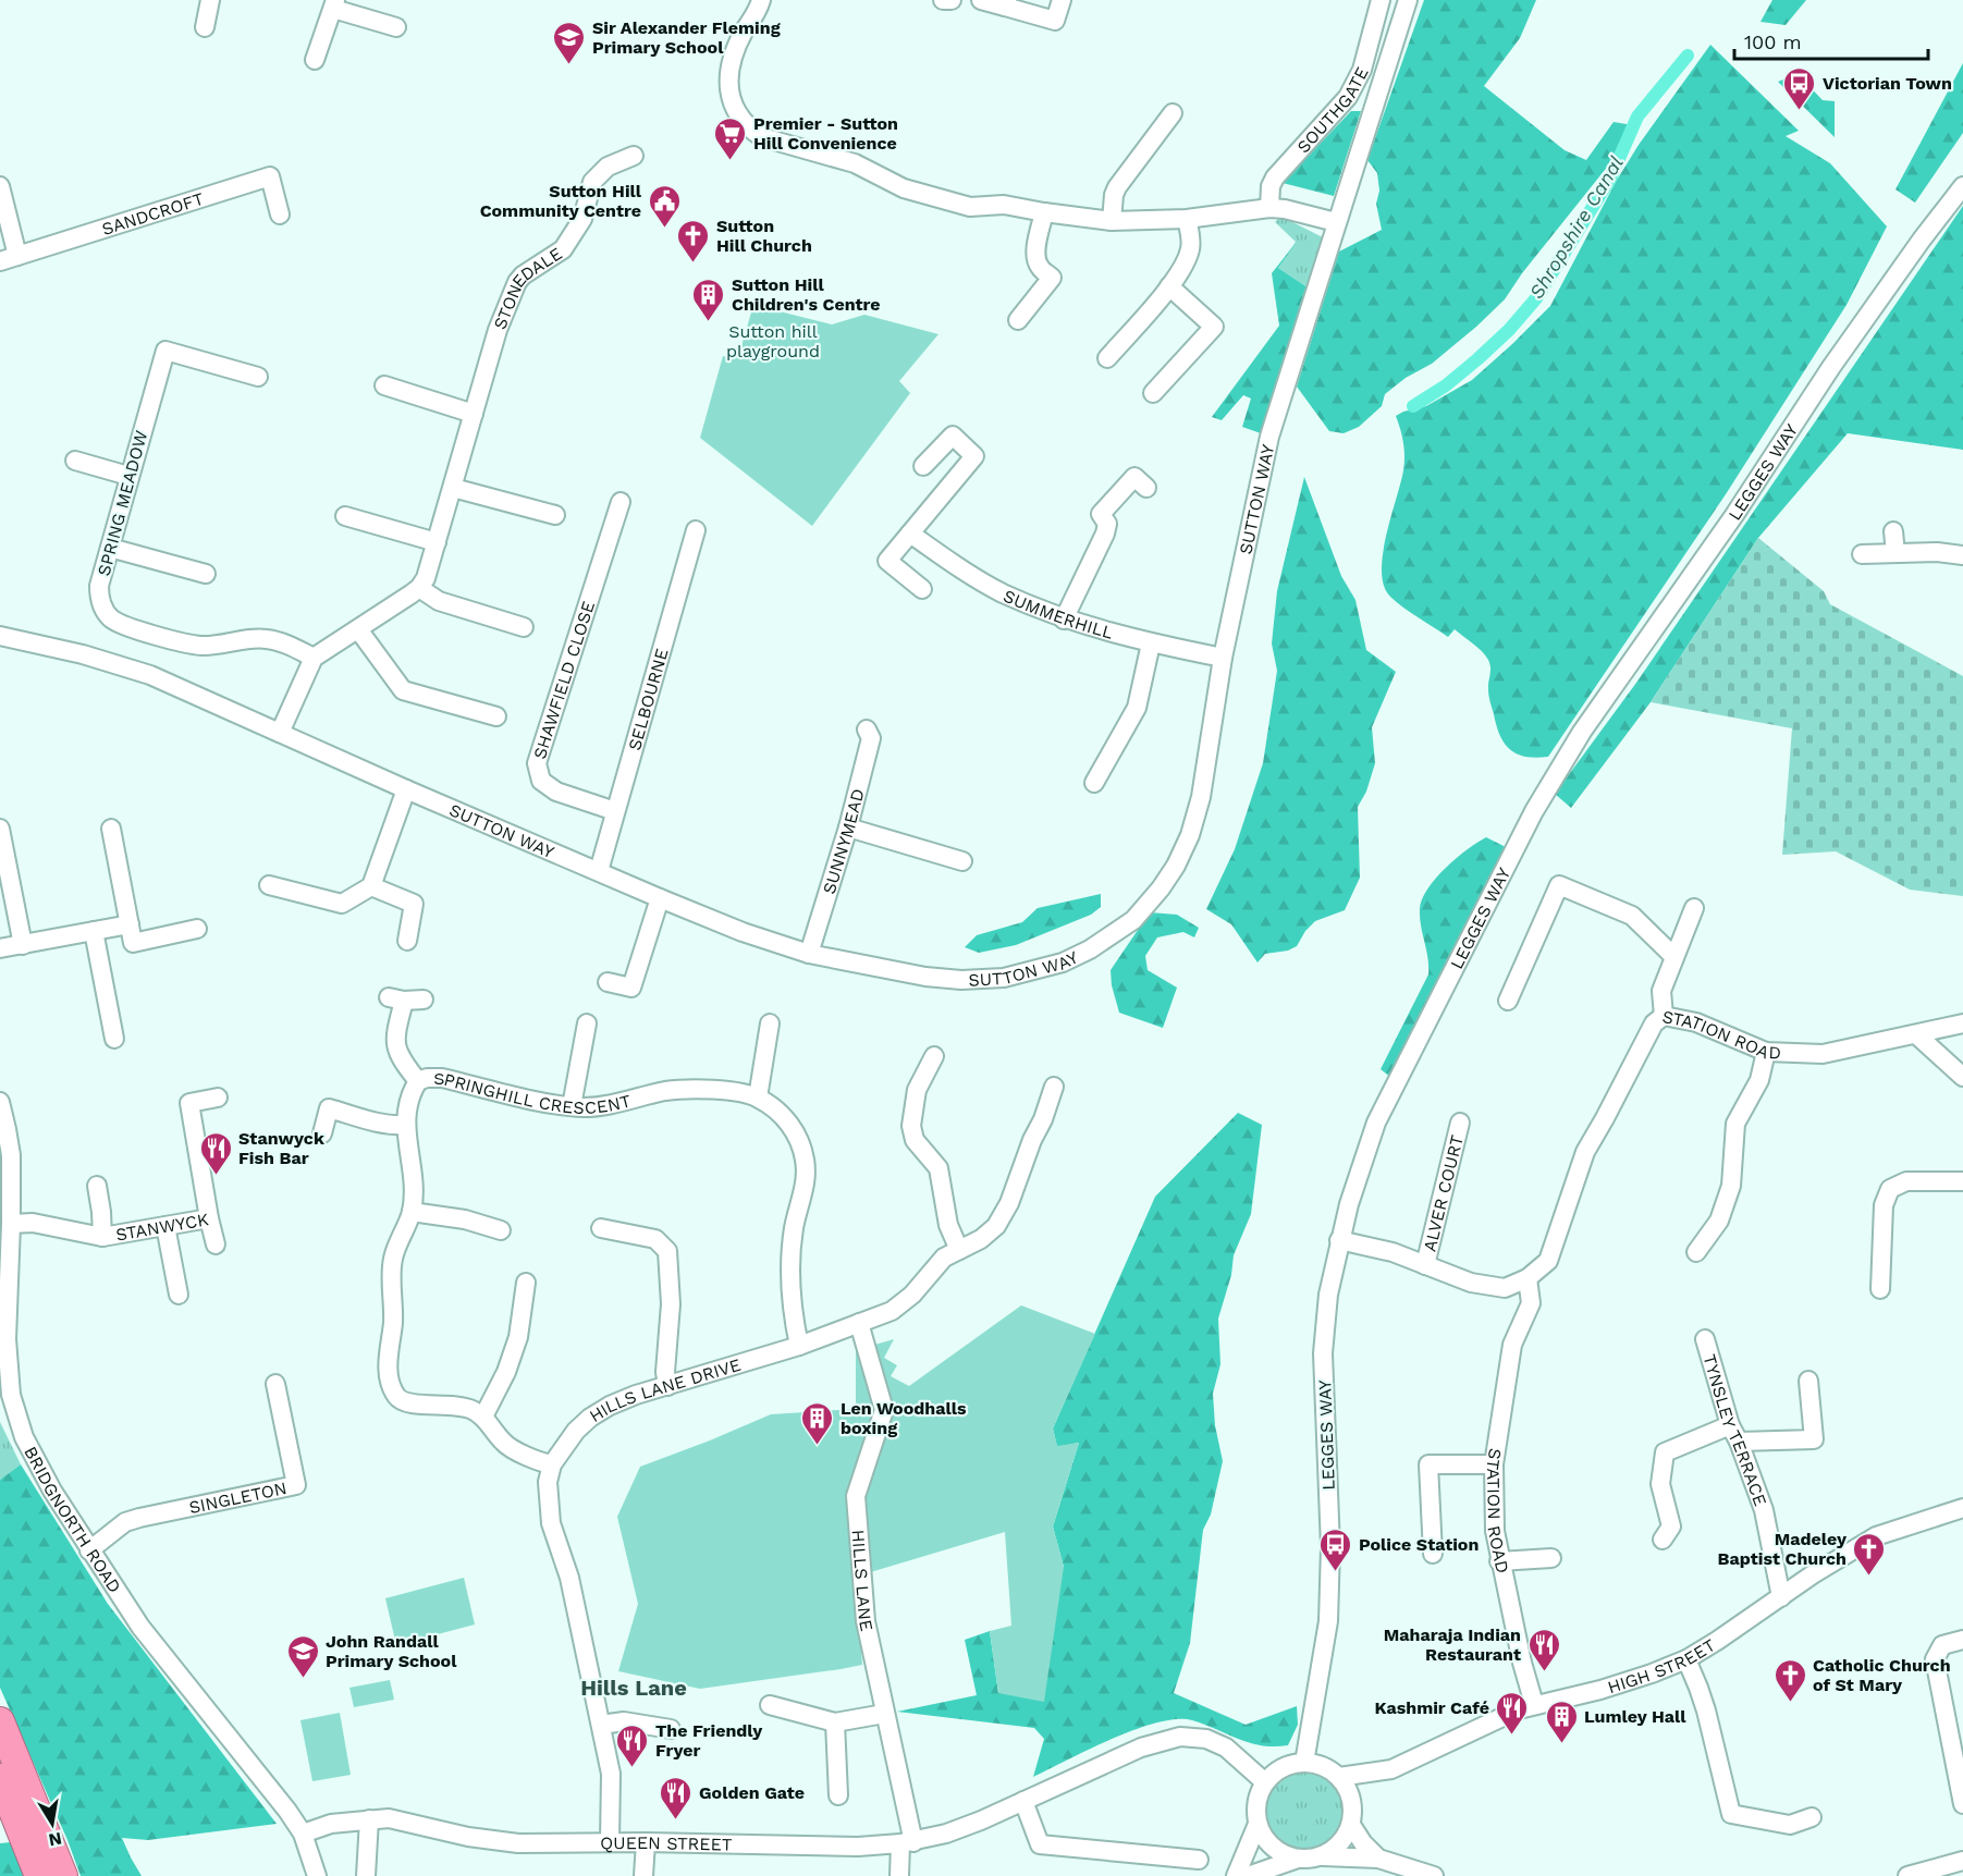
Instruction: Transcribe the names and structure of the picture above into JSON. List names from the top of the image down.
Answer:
{
  "streets": {
    "street": [
      "SOUTHGATE",
      "SANDCROFT",
      "STONEDALE",
      "LEGGES WAY",
      "SUTTON WAY",
      "SPRING MEADOW",
      "SUMMERHILL",
      "SHAWFIELD CLOSE",
      "SELBOURNE",
      "SUNNYMEAD",
      "STATION ROAD",
      "SPRINGHILL CRESCENT",
      "ALVER COURT",
      "STANWYCK",
      "HILLS LANE DRIVE",
      "TYNSLEY TERRACE",
      "SINGLETON",
      "BRIDGNORTH ROAD",
      "HILLS LANE",
      "HIGH STREET",
      "QUEEN STREET"
    ]
  },
  "crossings": [
    ["LEGGES WAY", "STATION ROAD"],
    ["LEGGES WAY", "HIGH STREET"],
    ["LEGGES WAY", "QUEEN STREET"],
    ["SUTTON WAY", "SUMMERHILL"],
    ["SUTTON WAY", "SELBOURNE"],
    ["SUTTON WAY", "SUNNYMEAD"],
    ["SHAWFIELD CLOSE", "SELBOURNE"],
    ["STATION ROAD", "ALVER COURT"],
    ["STATION ROAD", "HIGH STREET"],
    ["SPRINGHILL CRESCENT", "HILLS LANE DRIVE"],
    ["STANWYCK", "BRIDGNORTH ROAD"],
    ["HILLS LANE DRIVE", "HILLS LANE"],
    ["HILLS LANE DRIVE", "QUEEN STREET"],
    ["TYNSLEY TERRACE", "HIGH STREET"],
    ["SINGLETON", "BRIDGNORTH ROAD"],
    ["BRIDGNORTH ROAD", "QUEEN STREET"],
    ["HILLS LANE", "QUEEN STREET"],
    ["HIGH STREET", "QUEEN STREET"]
  ],
  "districts": ["Hills Lane"],
  "water": ["Shropshire Canal"],
  "parks": ["Sutton hill playground"],
  "places": {
    "school or university": ["Sir Alexander Fleming Primary School", "John Randall Primary School"],
    "bus stop": ["Victorian Town", "Police Station"],
    "supermarket": ["Premier - Sutton Hill Convenience"],
    "public building": ["Sutton Hill Community Centre"],
    "church": ["Sutton Hill Church", "Madeley Baptist Church", "Catholic Church of St Mary"],
    "building": ["Sutton Hill Children's Centre", "Len Woodhalls boxing", "Lumley Hall"],
    "restaurant": [
      "Stanwyck Fish Bar",
      "Maharaja Indian Restaurant",
      "Kashmir Café",
      "The Friendly Fryer",
      "Golden Gate"
    ]
  },
  "scale_bar": "100 m",
  "north": "bottom"
}
